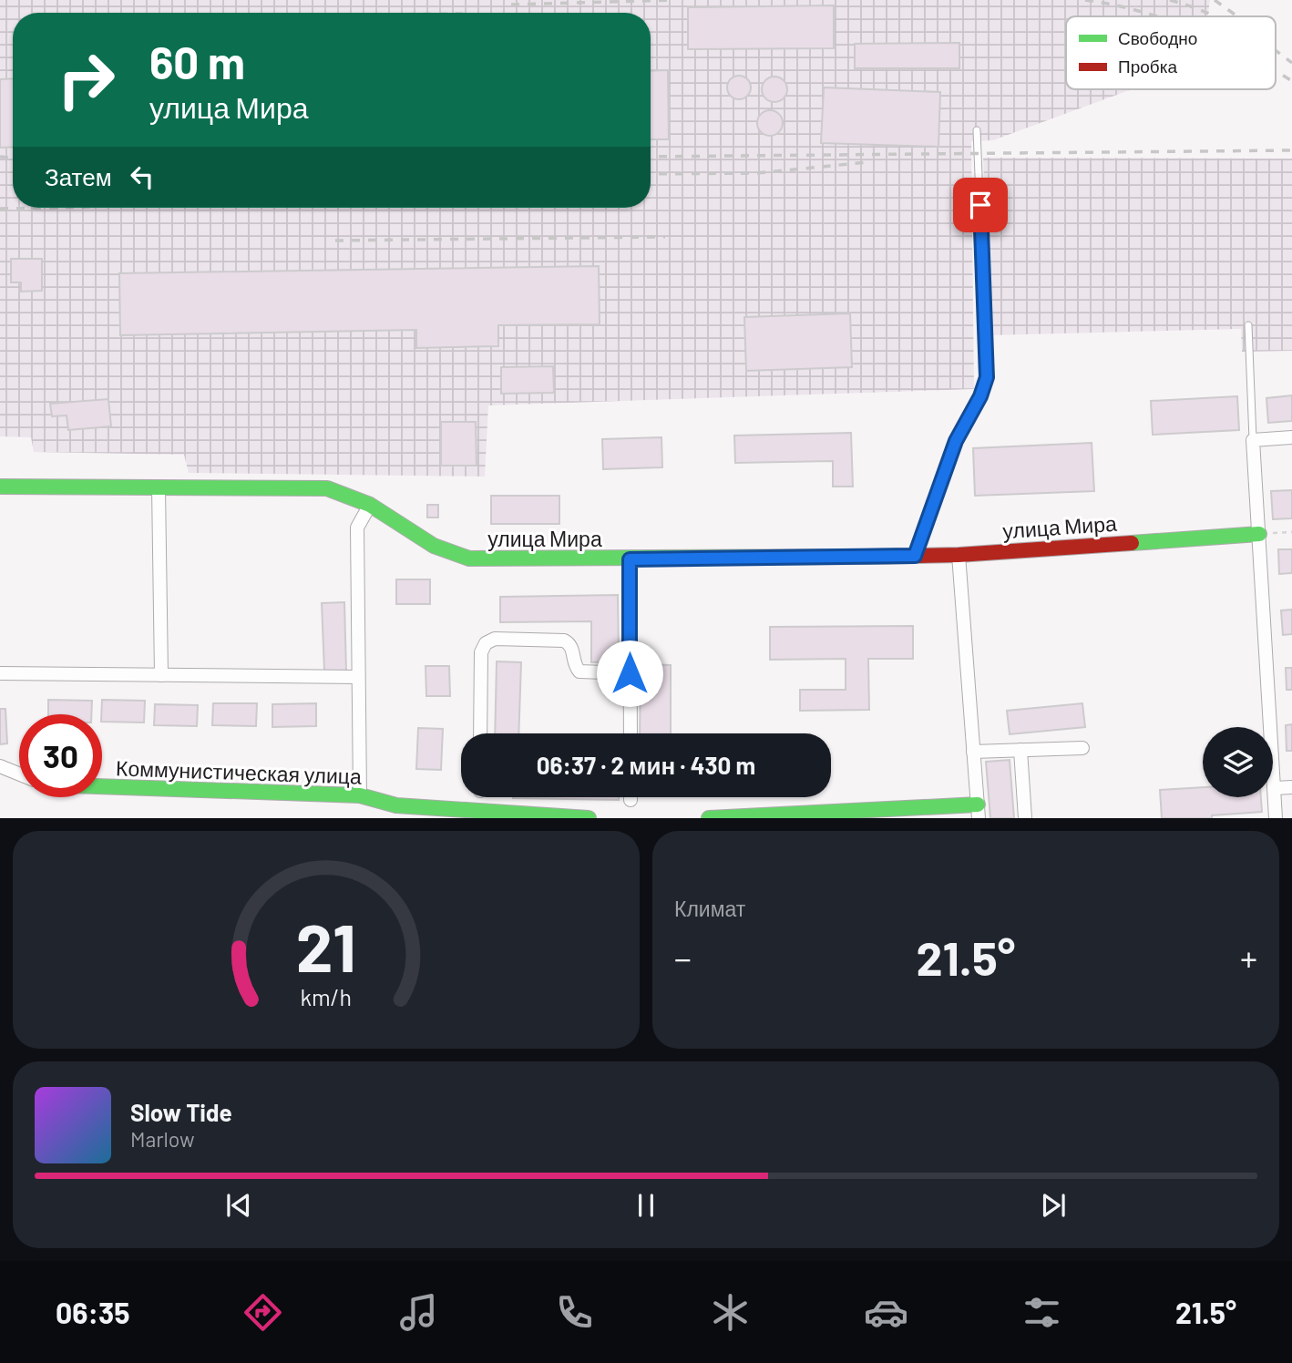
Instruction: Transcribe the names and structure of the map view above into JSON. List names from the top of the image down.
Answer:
{
  "streets": {
    "street": ["улица Мира", "Коммунистическая улица"]
  },
  "legend": ["Свободно", "Пробка"],
  "page": {
    "turn": ["60 m", "улица Мира"],
    "then": "Затем",
    "limit": "30",
    "trip": "06:37 · 2 мин · 430 m",
    "tile": "Климат",
    "heat": ["−", "21.5°", "+"],
    "song": ["Slow Tide", "Marlow"],
    "tabs": ["06:35", "21.5°"],
    "gauge": ["21", "km/h"]
  }
}
